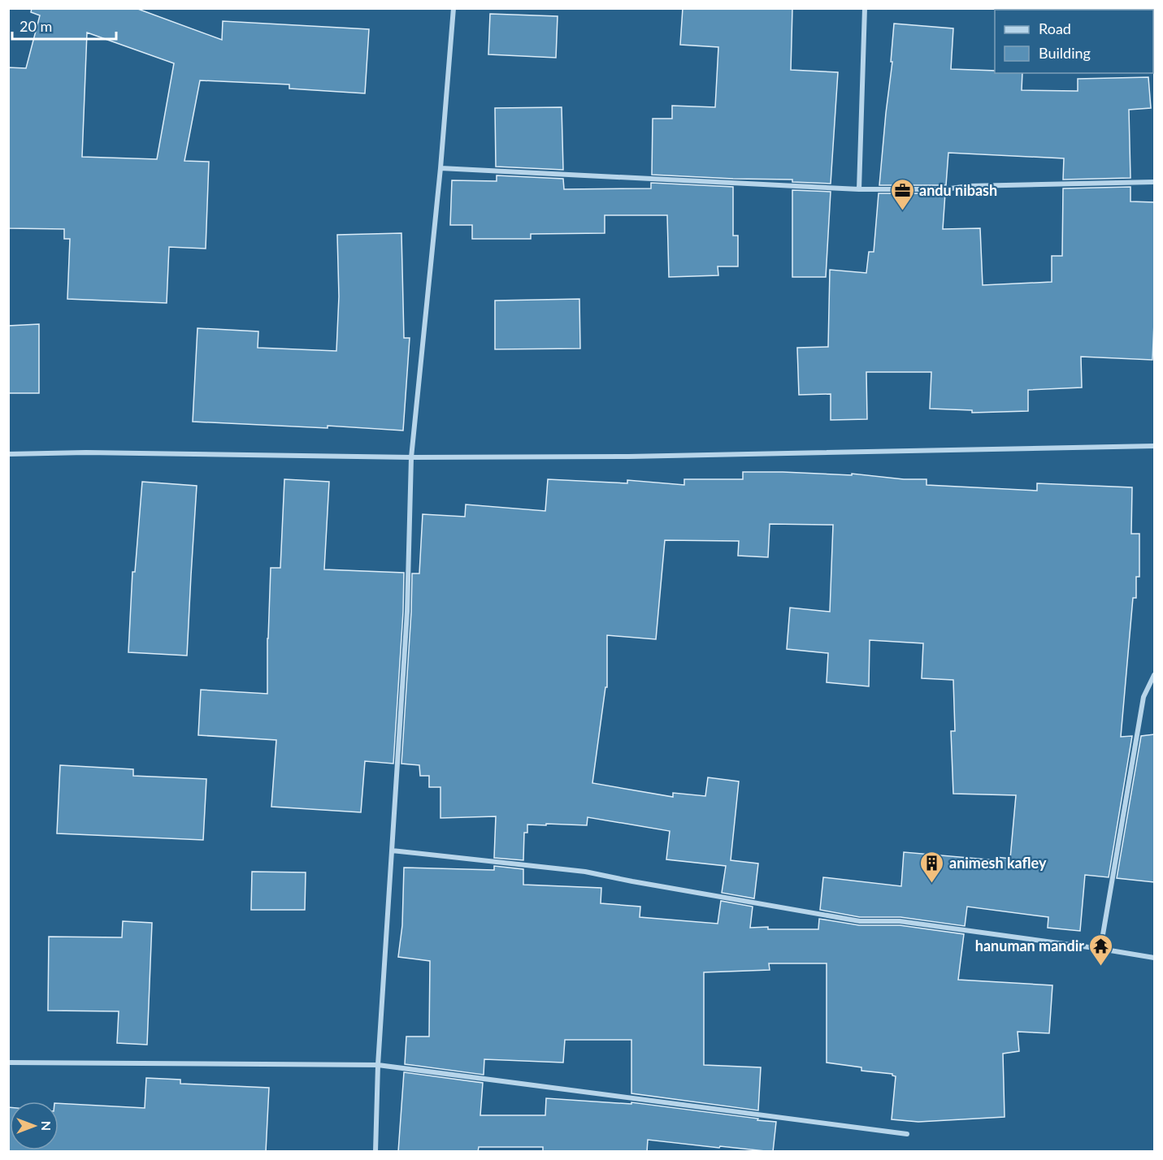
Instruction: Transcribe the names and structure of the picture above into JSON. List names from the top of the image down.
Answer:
{
  "places": {
    "office": ["andu nibash"],
    "building": ["animesh kafley"],
    "temple": ["hanuman mandir"]
  },
  "legend": ["Road", "Building"],
  "scale_bar": "20 m",
  "north": "right"
}
